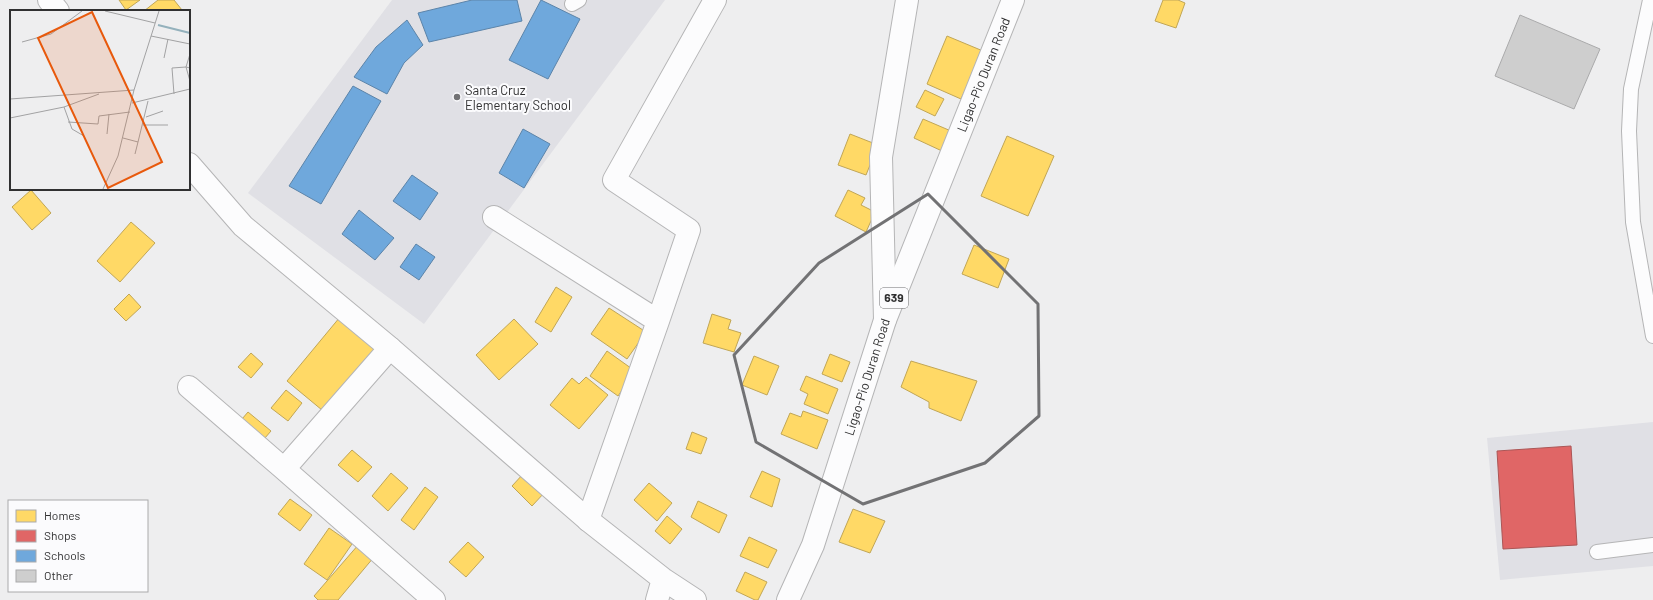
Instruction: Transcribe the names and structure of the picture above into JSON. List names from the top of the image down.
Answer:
{
  "streets": {
    "street": ["Ligao-Pio Duran Road", "639"]
  },
  "places": ["Santa Cruz Elementary School"],
  "legend": [
    "Homes",
    "Shops",
    "Schools",
    "Other"
  ]
}
